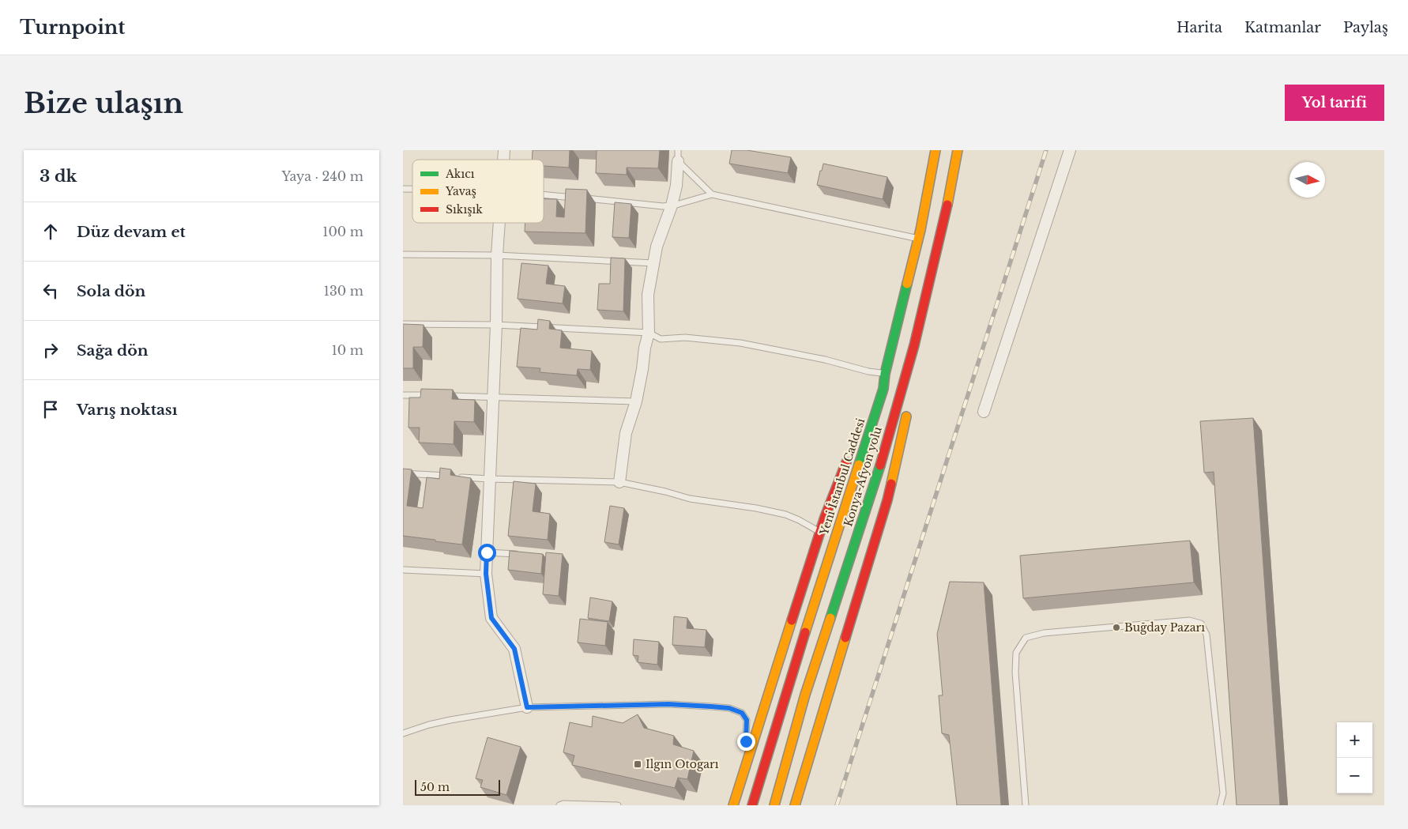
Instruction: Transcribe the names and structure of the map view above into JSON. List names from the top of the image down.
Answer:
{
  "streets": {
    "highway": ["Yeni İstanbul Caddesi", "Konya-Afyon yolu"]
  },
  "places": {
    "other": ["Buğday Pazarı"],
    "transit": ["Ilgın Otogarı"]
  },
  "legend": ["Akıcı", "Yavaş", "Sıkışık"],
  "scale_bar": "50 m",
  "north": "right",
  "page": {
    "header": "Turnpoint",
    "nav": ["Harita", "Katmanlar", "Paylaş"],
    "buttons": "Yol tarifi",
    "title": "Bize ulaşın",
    "heading": ["3 dk", "Yaya · 240 m"],
    "list": [
      ["Düz devam et", "100 m"],
      ["Sola dön", "130 m"],
      ["Sağa dön", "10 m"],
      "Varış noktası"
    ],
    "map_buttons": ["+", "−"],
    "scale": "50 m"
  }
}
